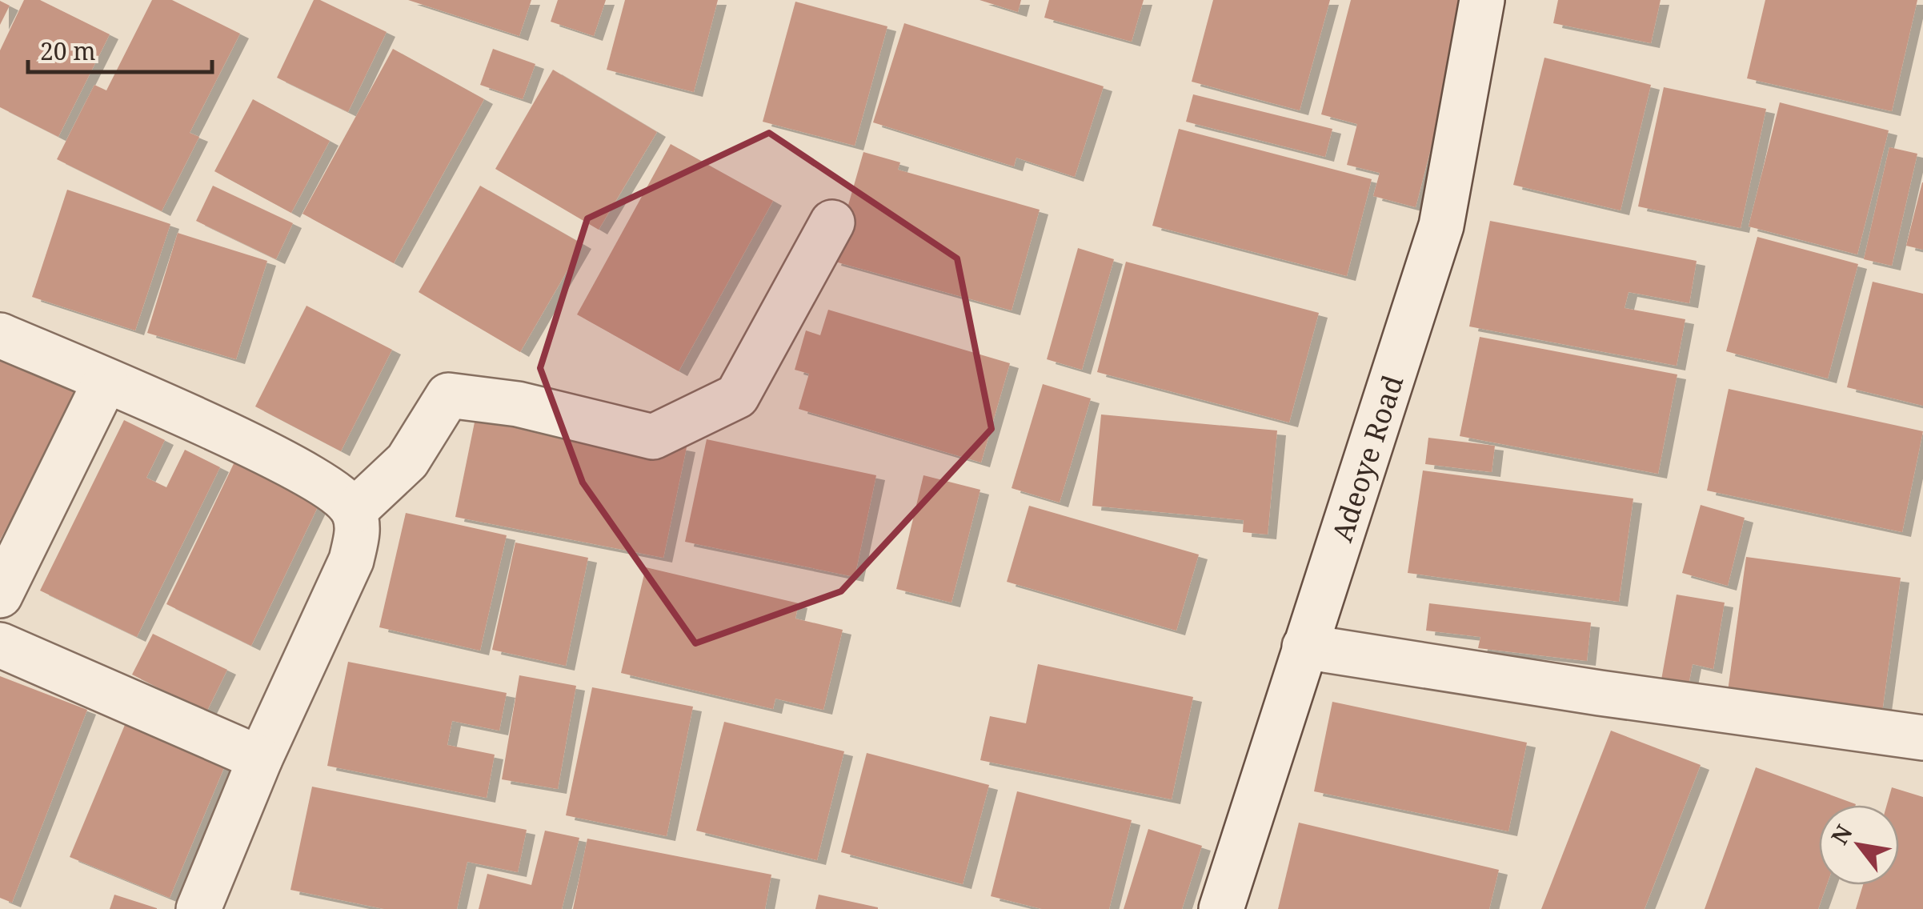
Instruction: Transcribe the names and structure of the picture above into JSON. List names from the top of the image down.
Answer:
{
  "streets": {
    "street": ["Adeoye Road"]
  },
  "scale_bar": "20 m",
  "north": "top left"
}
